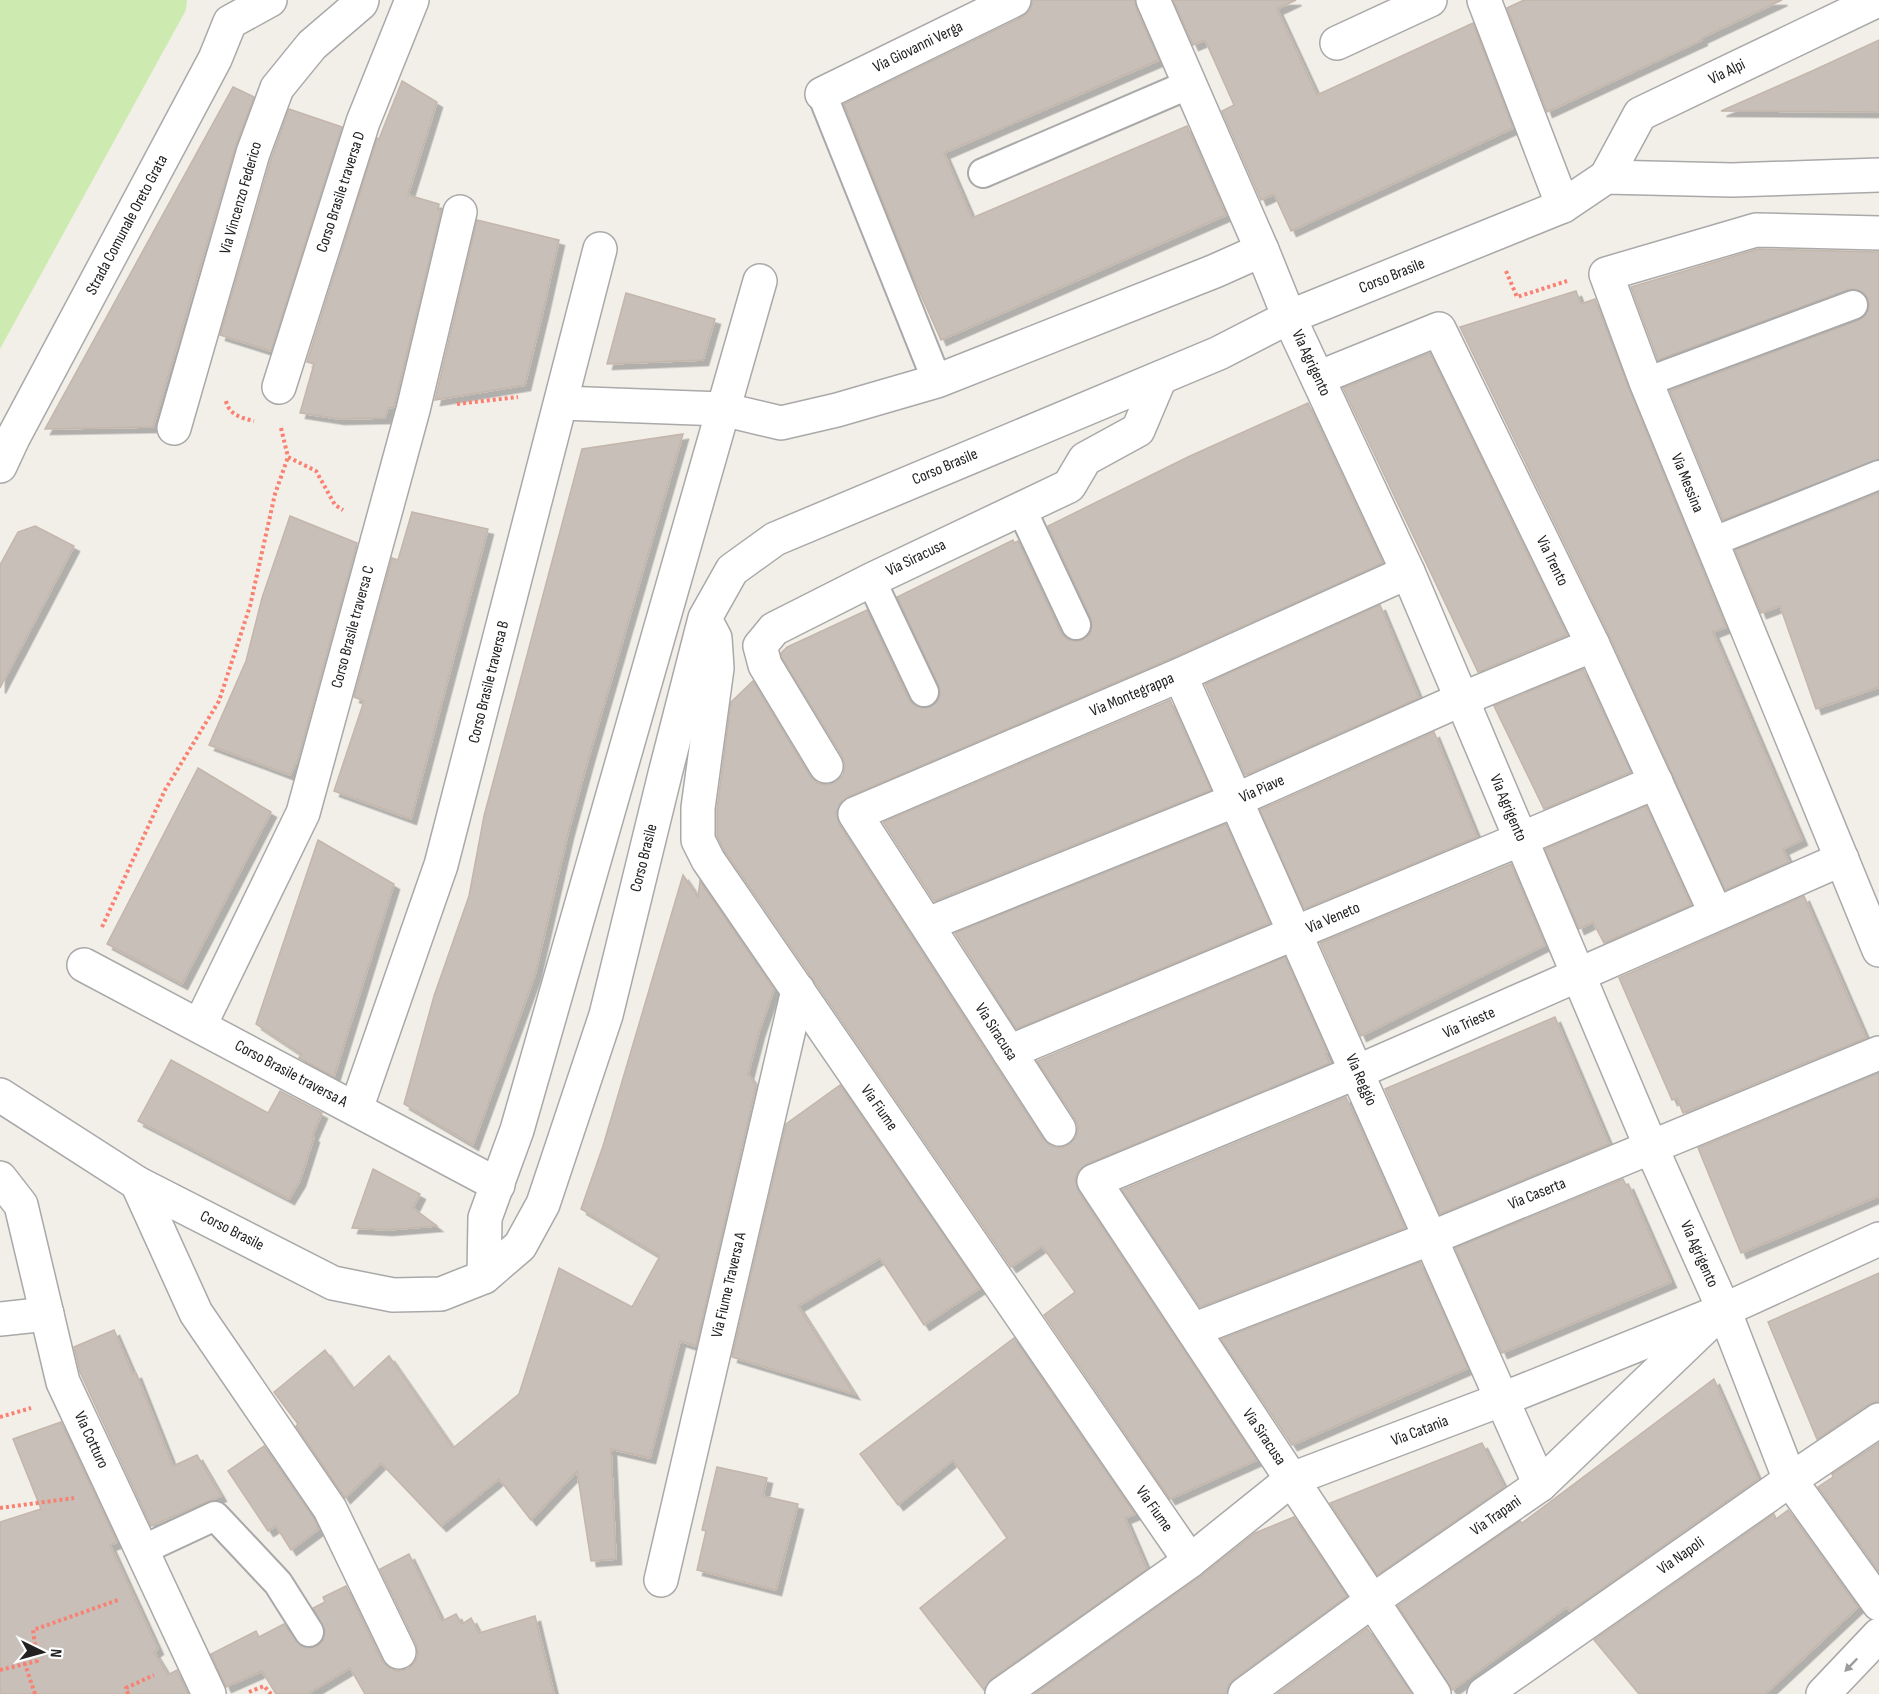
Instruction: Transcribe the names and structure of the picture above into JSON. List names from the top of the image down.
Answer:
{
  "streets": {
    "street": [
      "Via Giovanni Verga",
      "Via Alpi",
      "Corso Brasile traversa D",
      "Via Vincenzo Federico",
      "Strada Comunale Oreto Grata",
      "Corso Brasile",
      "Via Agrigento",
      "Via Messina",
      "Via Siracusa",
      "Via Trento",
      "Corso Brasile traversa C",
      "Corso Brasile traversa B",
      "Via Montegrappa",
      "Via Piave",
      "Via Veneto",
      "Via Trieste",
      "Corso Brasile traversa A",
      "Via Reggio",
      "Via Fiume",
      "Via Caserta",
      "Via Fiume Traversa A",
      "Via Catania",
      "Via Cotturo",
      "Via Trapani",
      "Via Napoli"
    ]
  },
  "crossings": [
    ["Via Alpi", "Corso Brasile"],
    ["Corso Brasile", "Via Agrigento"],
    ["Corso Brasile", "Via Siracusa"],
    ["Corso Brasile", "Via Fiume"],
    ["Via Agrigento", "Via Trento"],
    ["Via Agrigento", "Via Montegrappa"],
    ["Via Agrigento", "Via Piave"],
    ["Via Agrigento", "Via Veneto"],
    ["Via Agrigento", "Via Trieste"],
    ["Via Agrigento", "Via Caserta"],
    ["Via Agrigento", "Via Catania"],
    ["Via Agrigento", "Via Trapani"],
    ["Via Agrigento", "Via Napoli"],
    ["Via Messina", "Via Trieste"],
    ["Via Siracusa", "Via Montegrappa"],
    ["Via Siracusa", "Via Piave"],
    ["Via Siracusa", "Via Veneto"],
    ["Via Siracusa", "Via Trieste"],
    ["Via Siracusa", "Via Caserta"],
    ["Via Siracusa", "Via Catania"],
    ["Via Siracusa", "Via Trapani"],
    ["Via Trento", "Via Piave"],
    ["Via Trento", "Via Veneto"],
    ["Via Trento", "Via Trieste"],
    ["Corso Brasile traversa C", "Corso Brasile traversa A"],
    ["Corso Brasile traversa B", "Corso Brasile traversa A"],
    ["Via Montegrappa", "Via Reggio"],
    ["Via Piave", "Via Reggio"],
    ["Via Veneto", "Via Reggio"],
    ["Via Trieste", "Via Reggio"],
    ["Via Reggio", "Via Caserta"],
    ["Via Reggio", "Via Catania"],
    ["Via Reggio", "Via Trapani"],
    ["Via Fiume", "Via Fiume Traversa A"],
    ["Via Fiume", "Via Catania"],
    ["Via Catania", "Via Trapani"]
  ],
  "north": "right"
}
